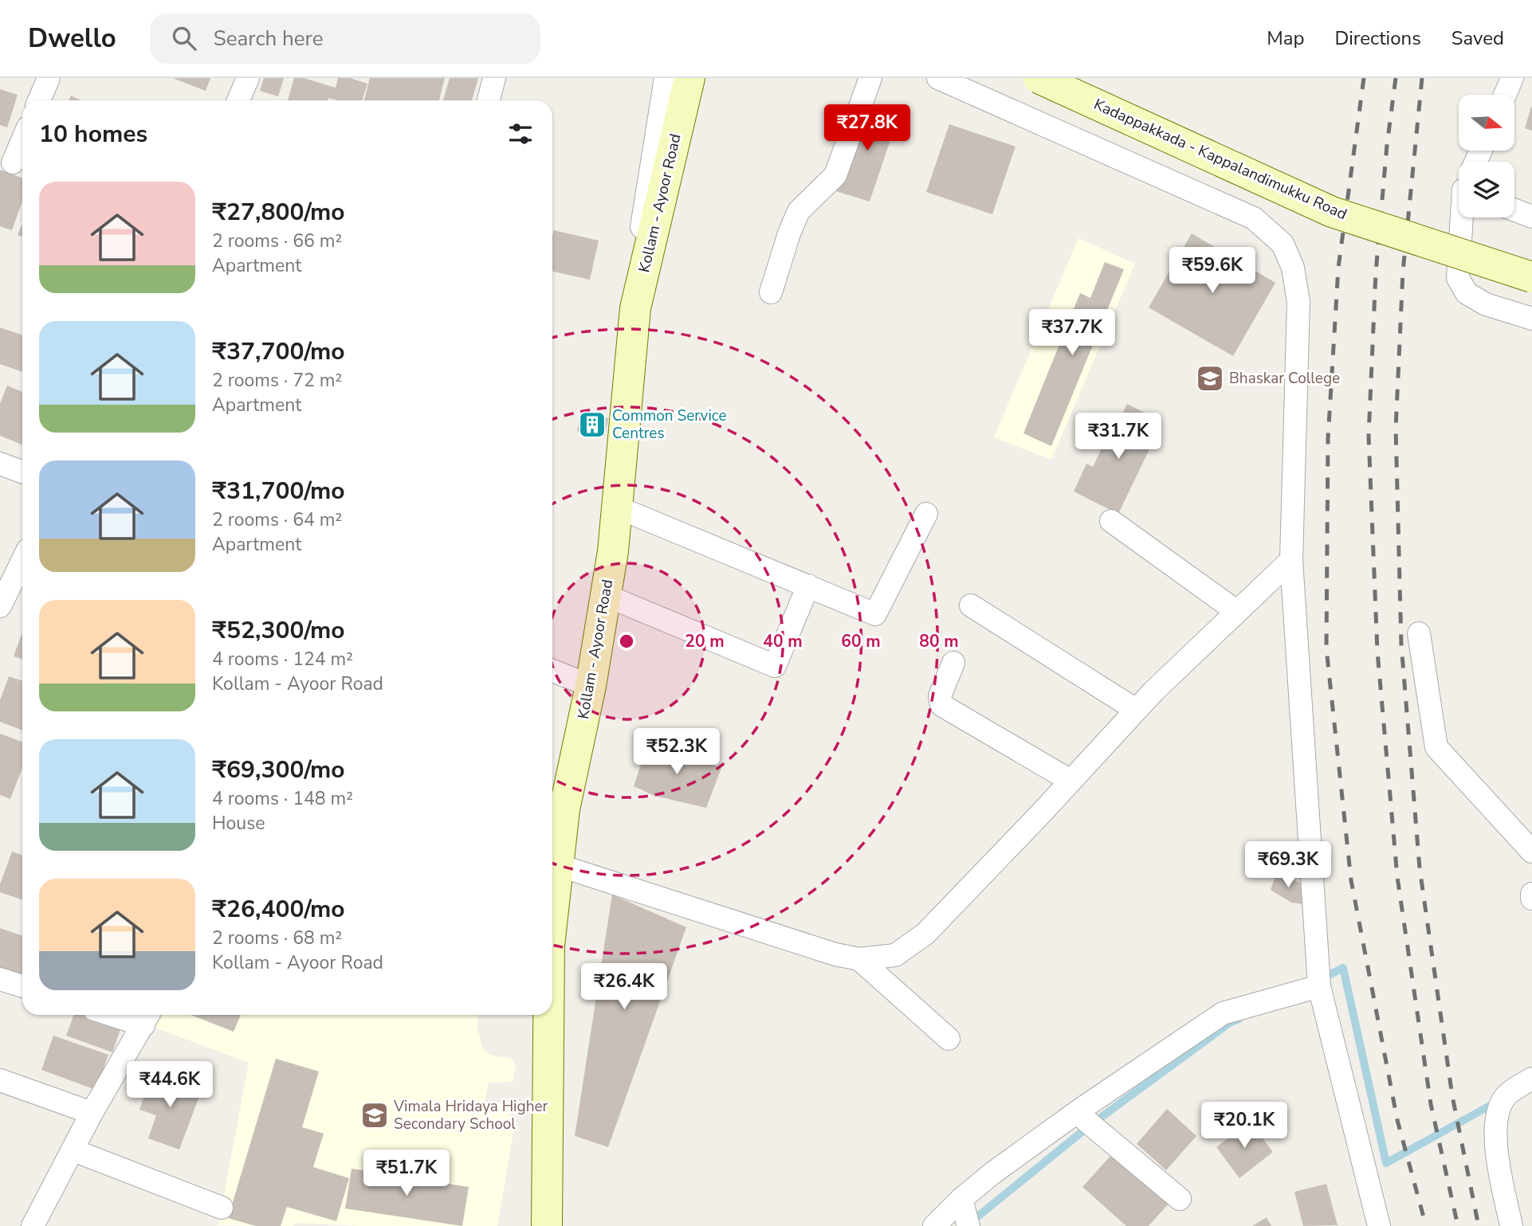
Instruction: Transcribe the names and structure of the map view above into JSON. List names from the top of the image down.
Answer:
{
  "streets": {
    "main road": ["Kadappakkada - Kappalandimukku Road", "Kollam - Ayoor Road"]
  },
  "places": {
    "school or university": ["Bhaskar College", "Vimala Hridaya Higher Secondary School"],
    "building": ["Common Service Centres"]
  },
  "north": "right",
  "page": {
    "header": "Dwello",
    "search": "Search here",
    "nav": ["Map", "Directions", "Saved"],
    "heading": "10 homes",
    "price": [
      "₹27.8K",
      "₹59.6K",
      "₹37.7K",
      "₹31.7K",
      "₹52.3K",
      "₹69.3K",
      "₹26.4K",
      "₹44.6K",
      "₹20.1K",
      "₹51.7K"
    ],
    "list": [
      {
        "name": "₹27,800/mo",
        "note": "2 rooms · 66 m² · Apartment"
      },
      {
        "name": "₹37,700/mo",
        "note": "2 rooms · 72 m² · Apartment"
      },
      {
        "name": "₹31,700/mo",
        "note": "2 rooms · 64 m² · Apartment"
      },
      {
        "name": "₹52,300/mo",
        "note": "4 rooms · 124 m² · Kollam - Ayoor Road"
      },
      {
        "name": "₹69,300/mo",
        "note": "4 rooms · 148 m² · House"
      },
      {
        "name": "₹26,400/mo",
        "note": "2 rooms · 68 m² · Kollam - Ayoor Road"
      }
    ]
  },
  "rings": [
    "20 m",
    "40 m",
    "60 m",
    "80 m"
  ]
}
